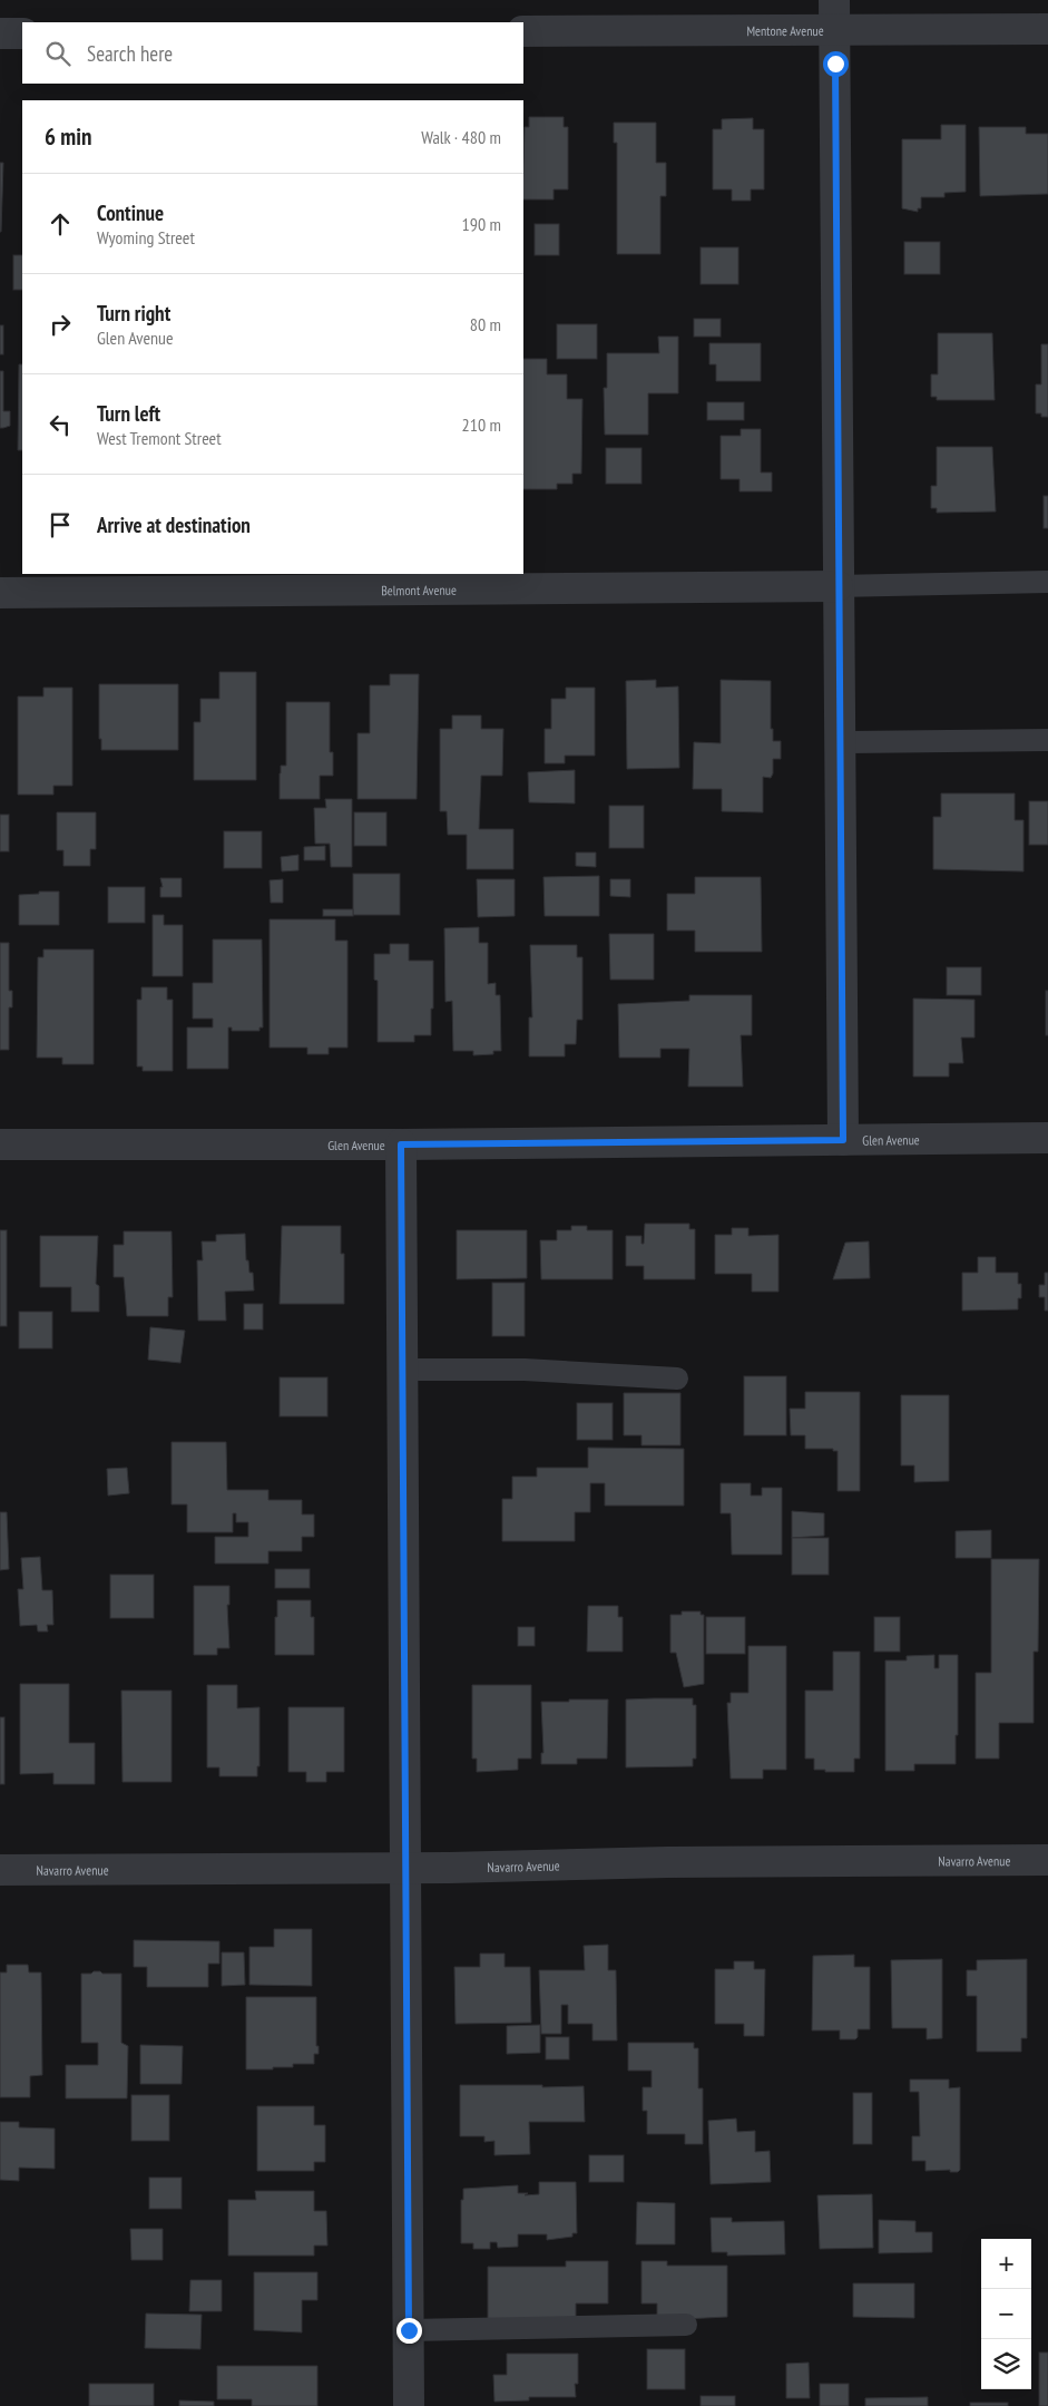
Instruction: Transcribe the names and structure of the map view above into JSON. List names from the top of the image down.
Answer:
{
  "streets": {
    "street": [
      "Mentone Avenue",
      "Belmont Avenue",
      "Glen Avenue",
      "Navarro Avenue"
    ]
  },
  "page": {
    "search": "Search here",
    "heading": ["6 min", "Walk · 480 m"],
    "list": [
      ["Continue", "Wyoming Street", "190 m"],
      ["Turn right", "Glen Avenue", "80 m"],
      ["Turn left", "West Tremont Street", "210 m"],
      "Arrive at destination"
    ],
    "map_buttons": ["+", "−"]
  }
}
